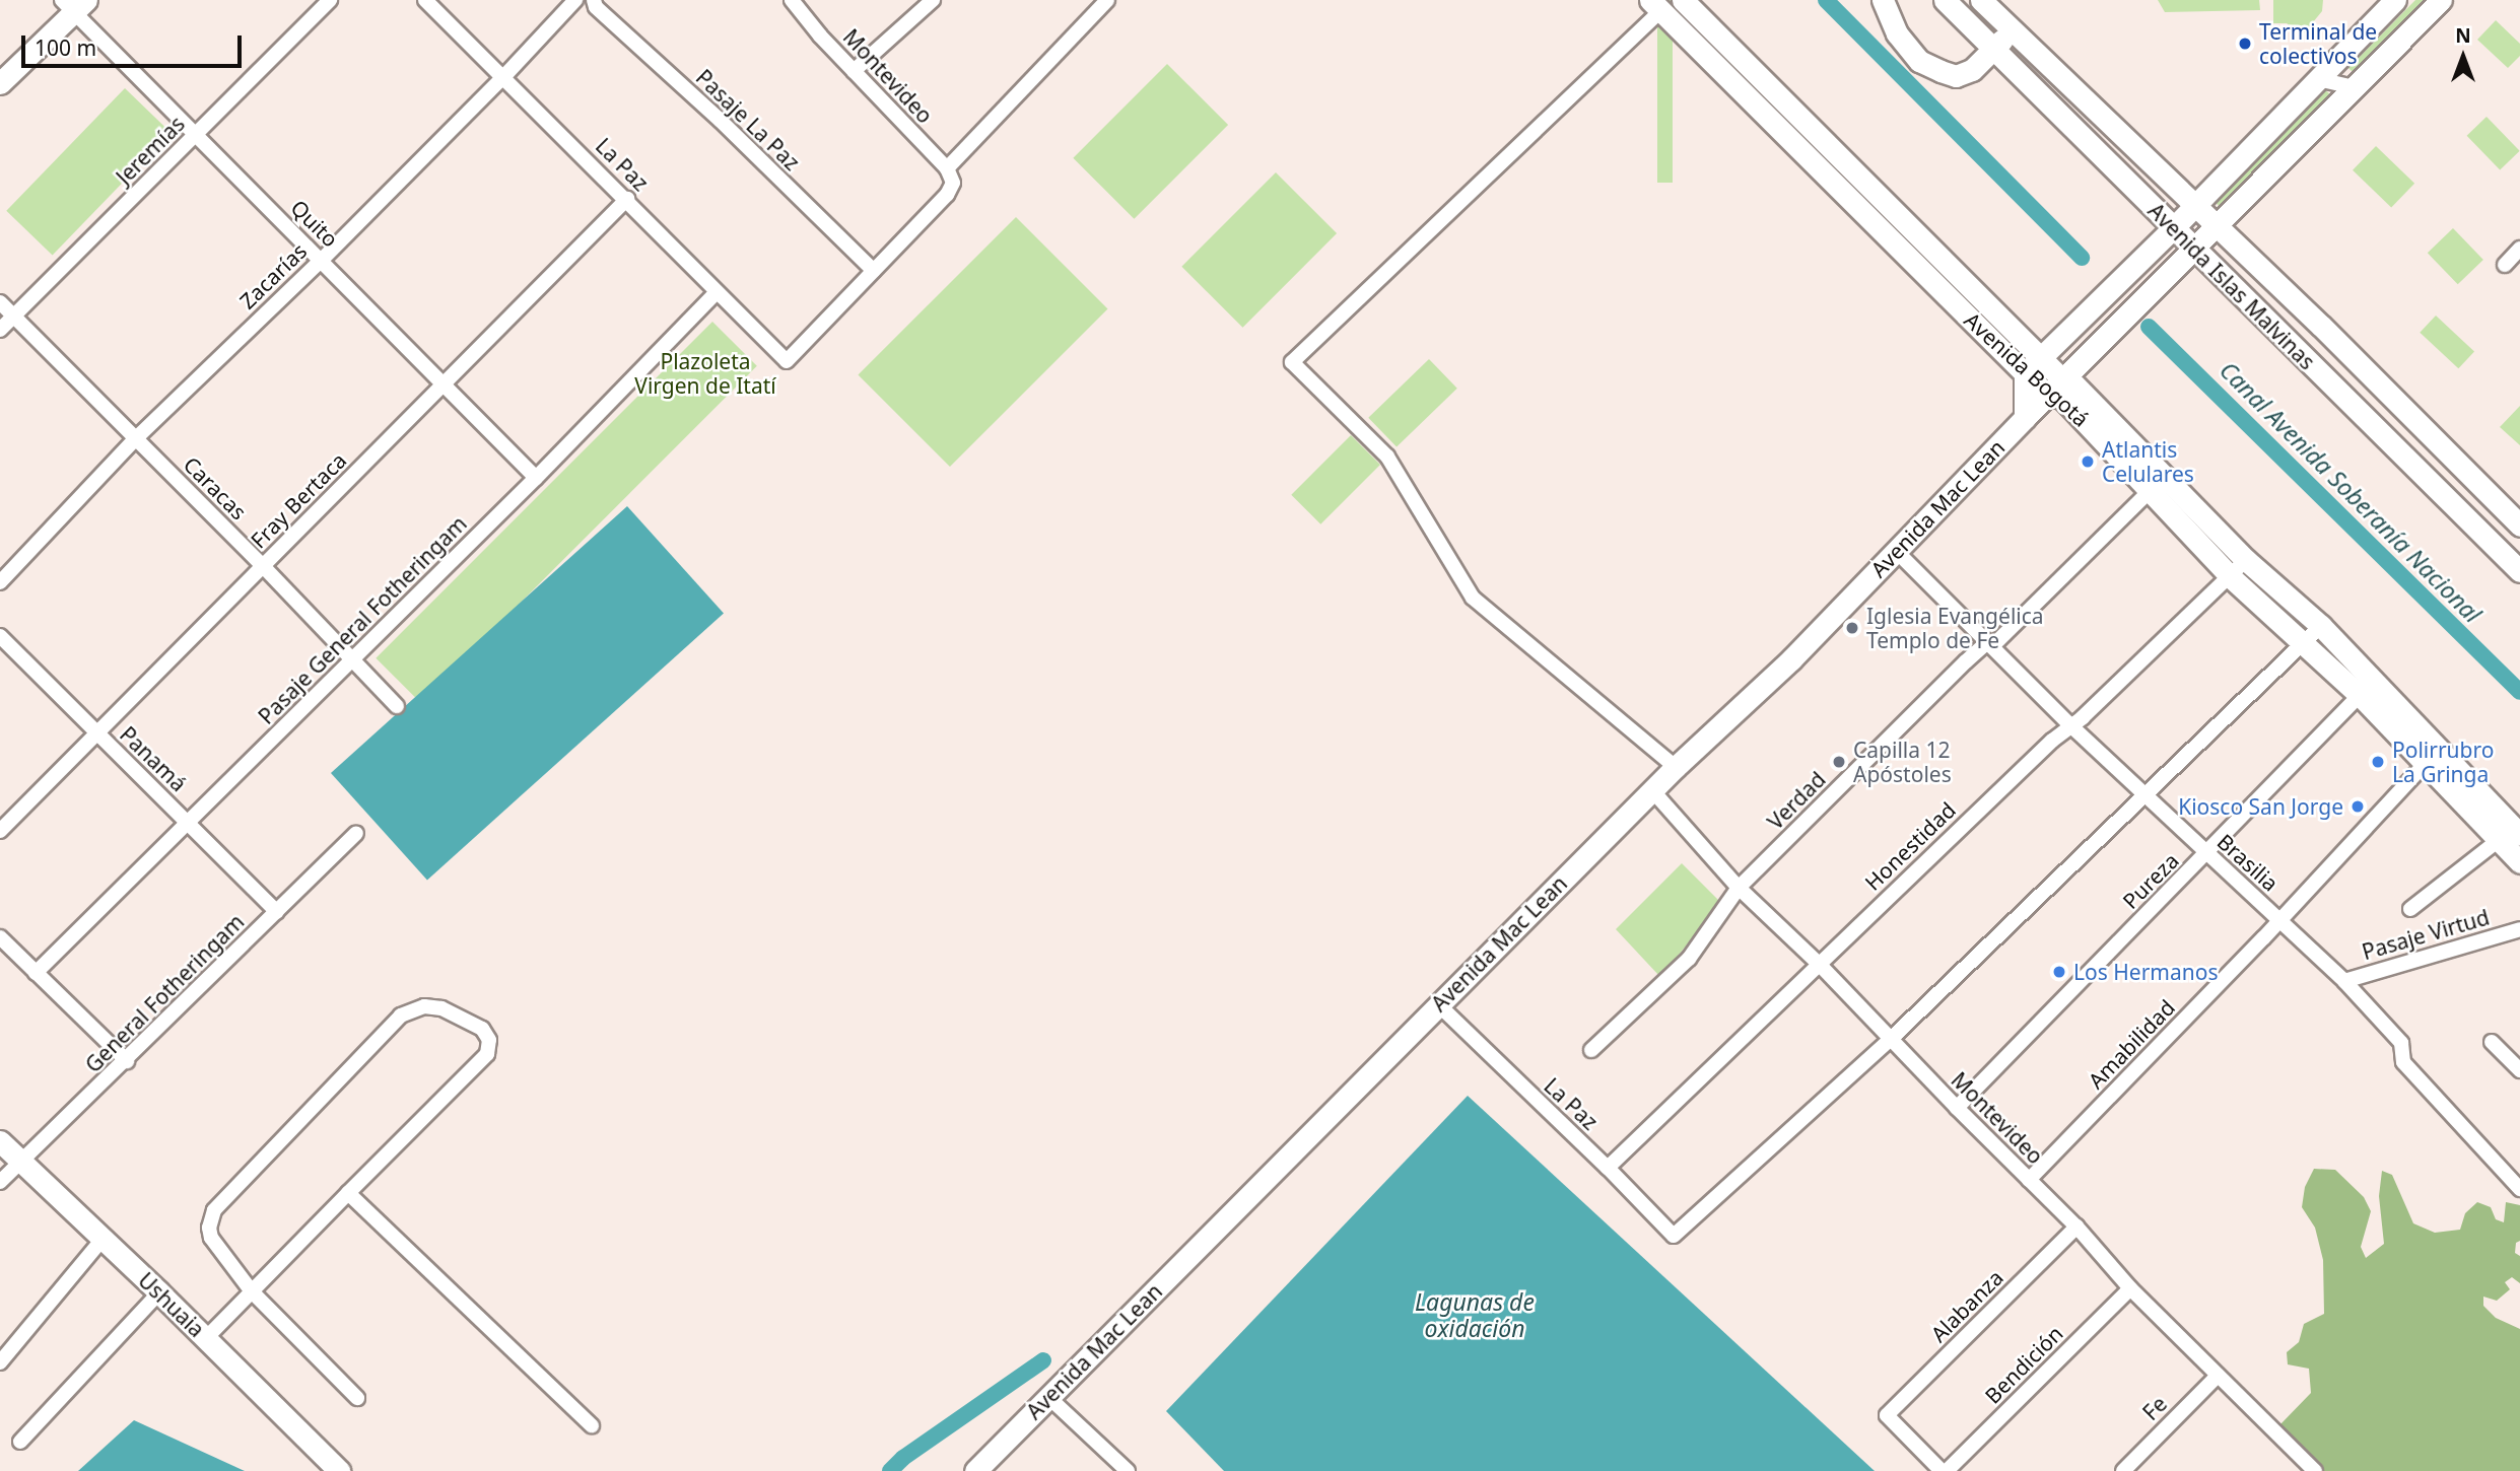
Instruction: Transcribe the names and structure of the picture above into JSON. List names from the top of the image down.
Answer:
{
  "streets": {
    "main road": [
      "Avenida Islas Malvinas",
      "Avenida Bogotá",
      "Avenida Mac Lean",
      "Ushuaia"
    ],
    "street": [
      "Montevideo",
      "Pasaje La Paz",
      "Jeremías",
      "La Paz",
      "Quito",
      "Zacarías",
      "Caracas",
      "Fray Bertaca",
      "Pasaje General Fotheringam",
      "Panamá",
      "Verdad",
      "Honestidad",
      "Brasilia",
      "Pureza",
      "Pasaje Virtud",
      "General Fotheringam",
      "Amabilidad",
      "Alabanza",
      "Bendición",
      "Fe"
    ]
  },
  "crossings": [
    ["Montevideo", "La Paz"],
    ["Montevideo", "Avenida Mac Lean"],
    ["Montevideo", "Verdad"],
    ["Montevideo", "Honestidad"],
    ["Montevideo", "Pureza"],
    ["Montevideo", "Amabilidad"],
    ["Montevideo", "Alabanza"],
    ["Montevideo", "Bendición"],
    ["Montevideo", "Fe"],
    ["Pasaje La Paz", "La Paz"],
    ["Jeremías", "Quito"],
    ["Jeremías", "Caracas"],
    ["La Paz", "Zacarías"],
    ["La Paz", "Fray Bertaca"],
    ["La Paz", "Avenida Mac Lean"],
    ["La Paz", "Pasaje General Fotheringam"],
    ["La Paz", "Honestidad"],
    ["Quito", "Zacarías"],
    ["Quito", "Fray Bertaca"],
    ["Quito", "Pasaje General Fotheringam"],
    ["Zacarías", "Caracas"],
    ["Avenida Islas Malvinas", "Avenida Mac Lean"],
    ["Avenida Bogotá", "Avenida Mac Lean"],
    ["Avenida Bogotá", "Verdad"],
    ["Avenida Bogotá", "Honestidad"],
    ["Avenida Bogotá", "Pureza"],
    ["Avenida Bogotá", "Amabilidad"],
    ["Caracas", "Fray Bertaca"],
    ["Caracas", "Pasaje General Fotheringam"],
    ["Fray Bertaca", "Panamá"],
    ["Avenida Mac Lean", "Brasilia"],
    ["Pasaje General Fotheringam", "Panamá"],
    ["Panamá", "General Fotheringam"],
    ["Verdad", "Brasilia"],
    ["Honestidad", "Brasilia"],
    ["Brasilia", "Pureza"],
    ["Brasilia", "Pasaje Virtud"],
    ["Brasilia", "Amabilidad"],
    ["General Fotheringam", "Ushuaia"],
    ["Alabanza", "Bendición"]
  ],
  "water": ["Canal Avenida Soberanía Nacional", "Lagunas de oxidación"],
  "parks": ["Plazoleta Virgen de Itatí"],
  "places": [
    "Terminal de colectivos",
    "Atlantis Celulares",
    "Iglesia Evangélica Templo de Fe",
    "Capilla 12 Apóstoles",
    "Polirrubro La Gringa",
    "Kiosco San Jorge",
    "Los Hermanos"
  ],
  "scale_bar": "100 m",
  "north": "top"
}
